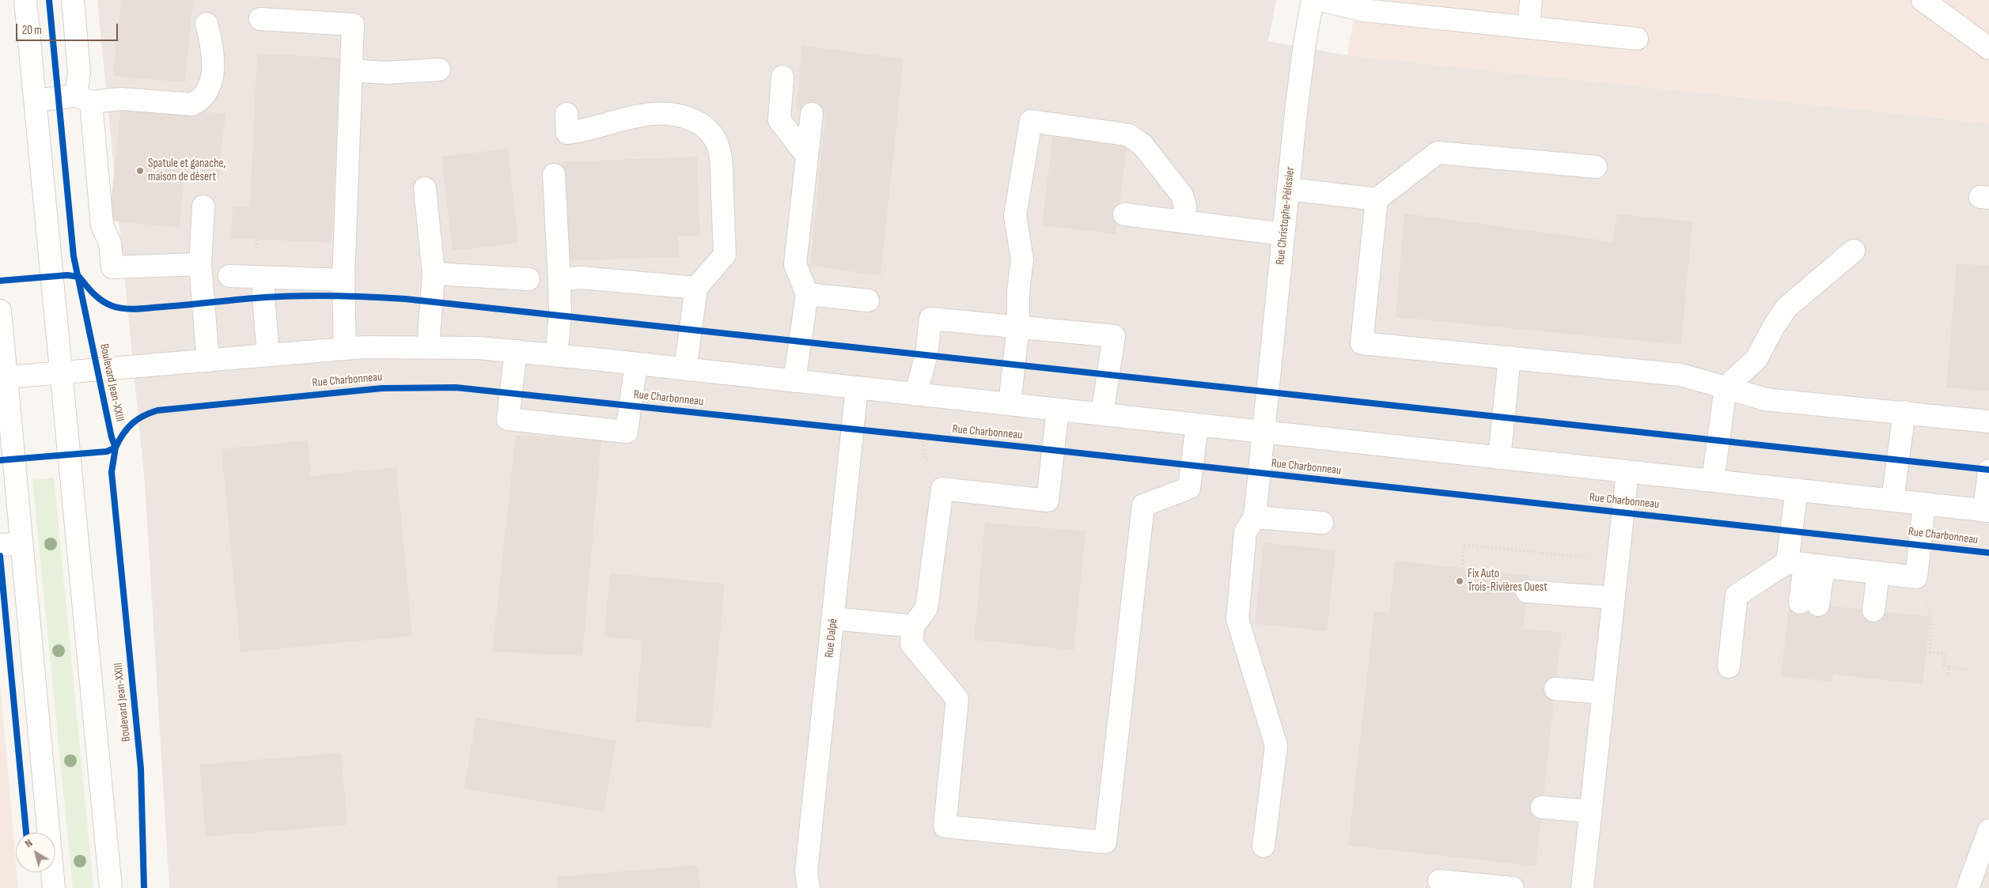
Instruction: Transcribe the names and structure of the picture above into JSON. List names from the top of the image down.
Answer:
{
  "streets": {
    "street": ["Rue Christophe-Pélissier", "Rue Dalpé"],
    "cycle path": ["Rue Charbonneau", "Boulevard Jean-XXIII"]
  },
  "places": ["Spatule et ganache, maison de désert", "Fix Auto Trois-Rivières Ouest"],
  "scale_bar": "20 m",
  "north": "top left"
}
